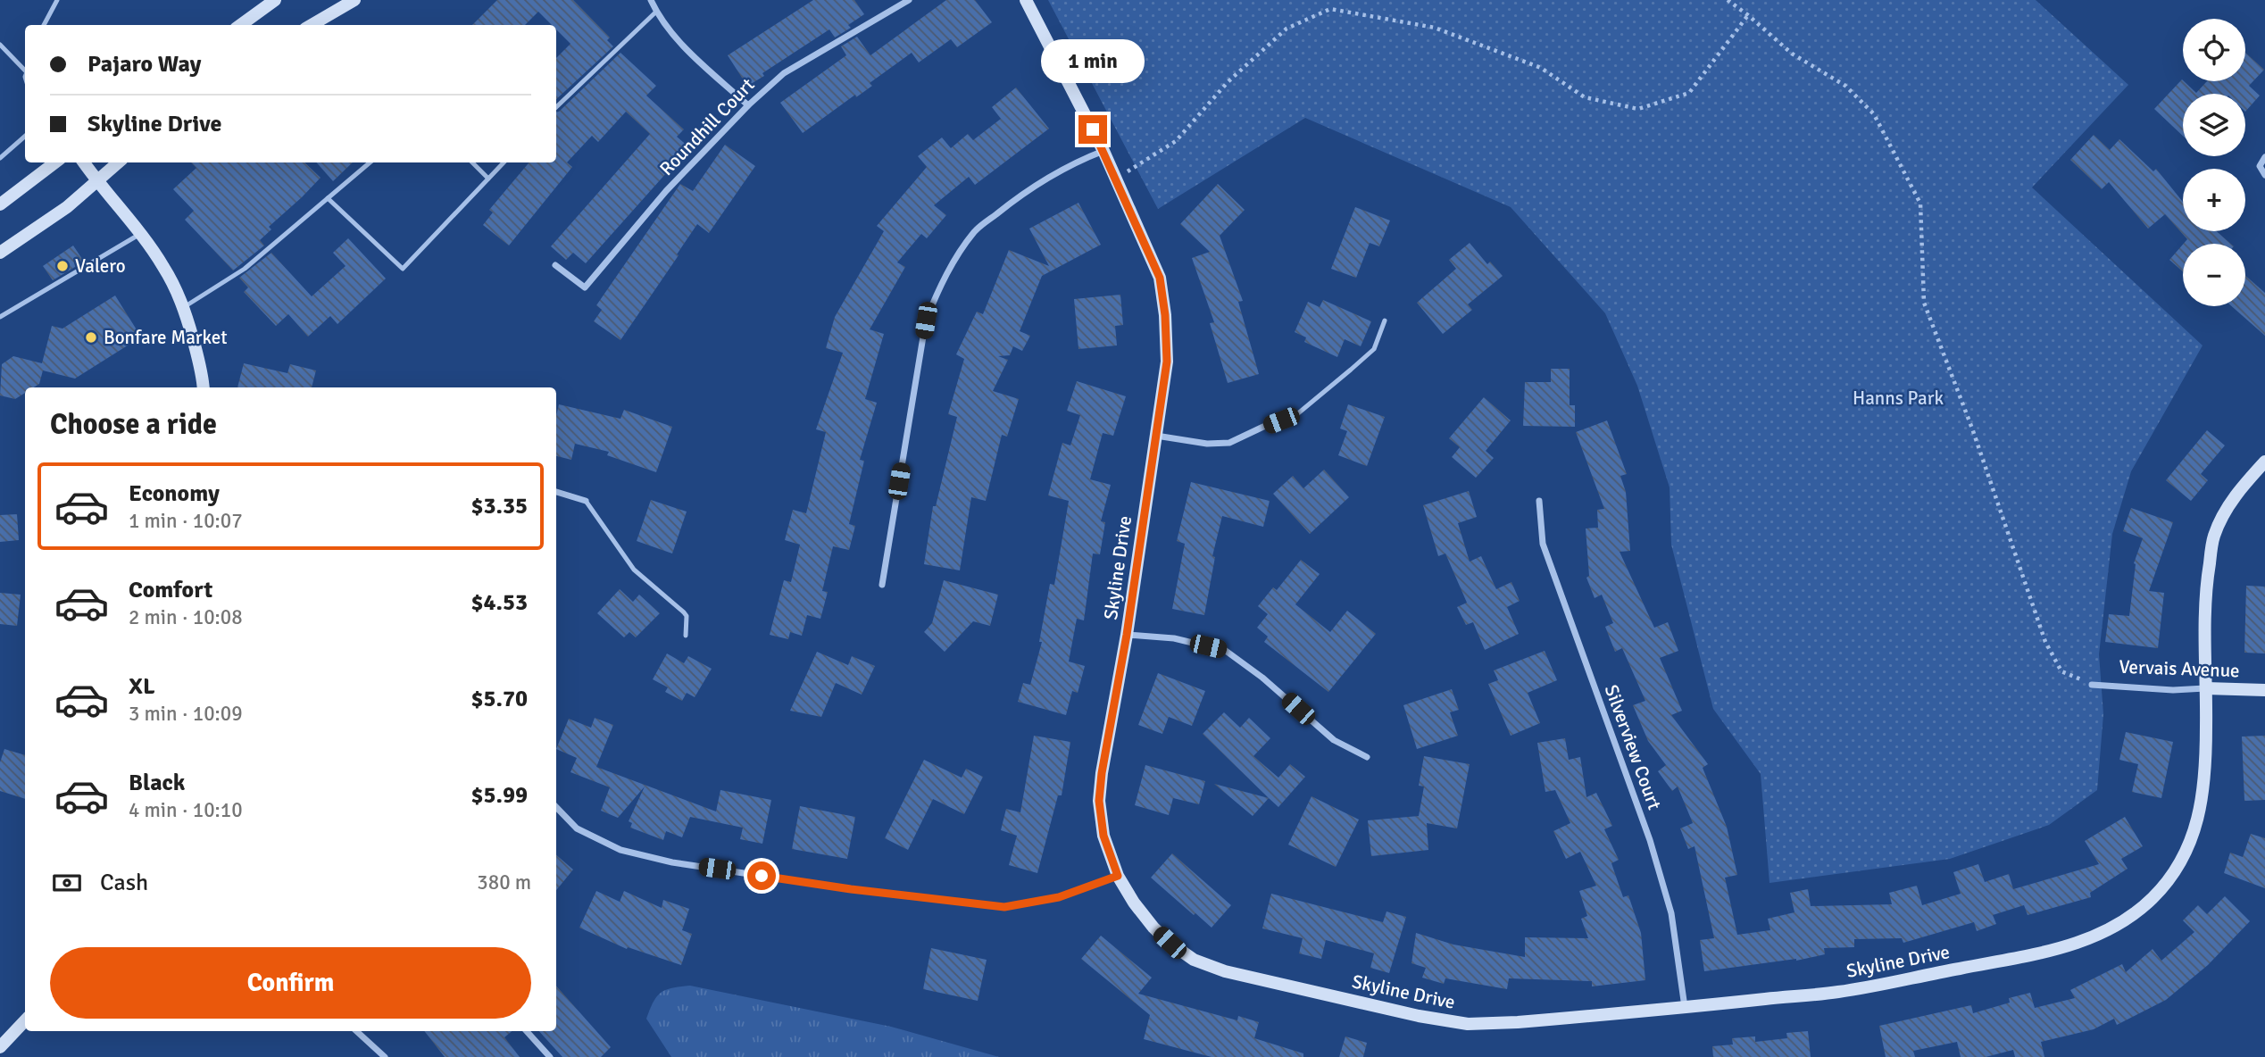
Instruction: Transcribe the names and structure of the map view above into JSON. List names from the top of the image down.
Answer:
{
  "streets": {
    "street": [
      "Roundhill Court",
      "Skyline Drive",
      "Vervais Avenue",
      "Silverview Court"
    ]
  },
  "crossings": [
    ["Skyline Drive", "Vervais Avenue"],
    ["Skyline Drive", "Silverview Court"]
  ],
  "parks": ["Hanns Park"],
  "places": ["Valero", "Bonfare Market"],
  "page": {
    "map_buttons": ["+", "−"],
    "banner": ["Pajaro Way", "Skyline Drive"],
    "bubble": "1 min",
    "heading": "Choose a ride",
    "list": [
      {
        "name": "Economy",
        "note": "1 min · 10:07",
        "value": "$3.35"
      },
      {
        "name": "Comfort",
        "note": "2 min · 10:08",
        "value": "$4.53"
      },
      {
        "name": "XL",
        "note": "3 min · 10:09",
        "value": "$5.70"
      },
      {
        "name": "Black",
        "note": "4 min · 10:10",
        "value": "$5.99"
      }
    ],
    "pay": ["Cash", "380 m"],
    "buttons": "Confirm"
  }
}
